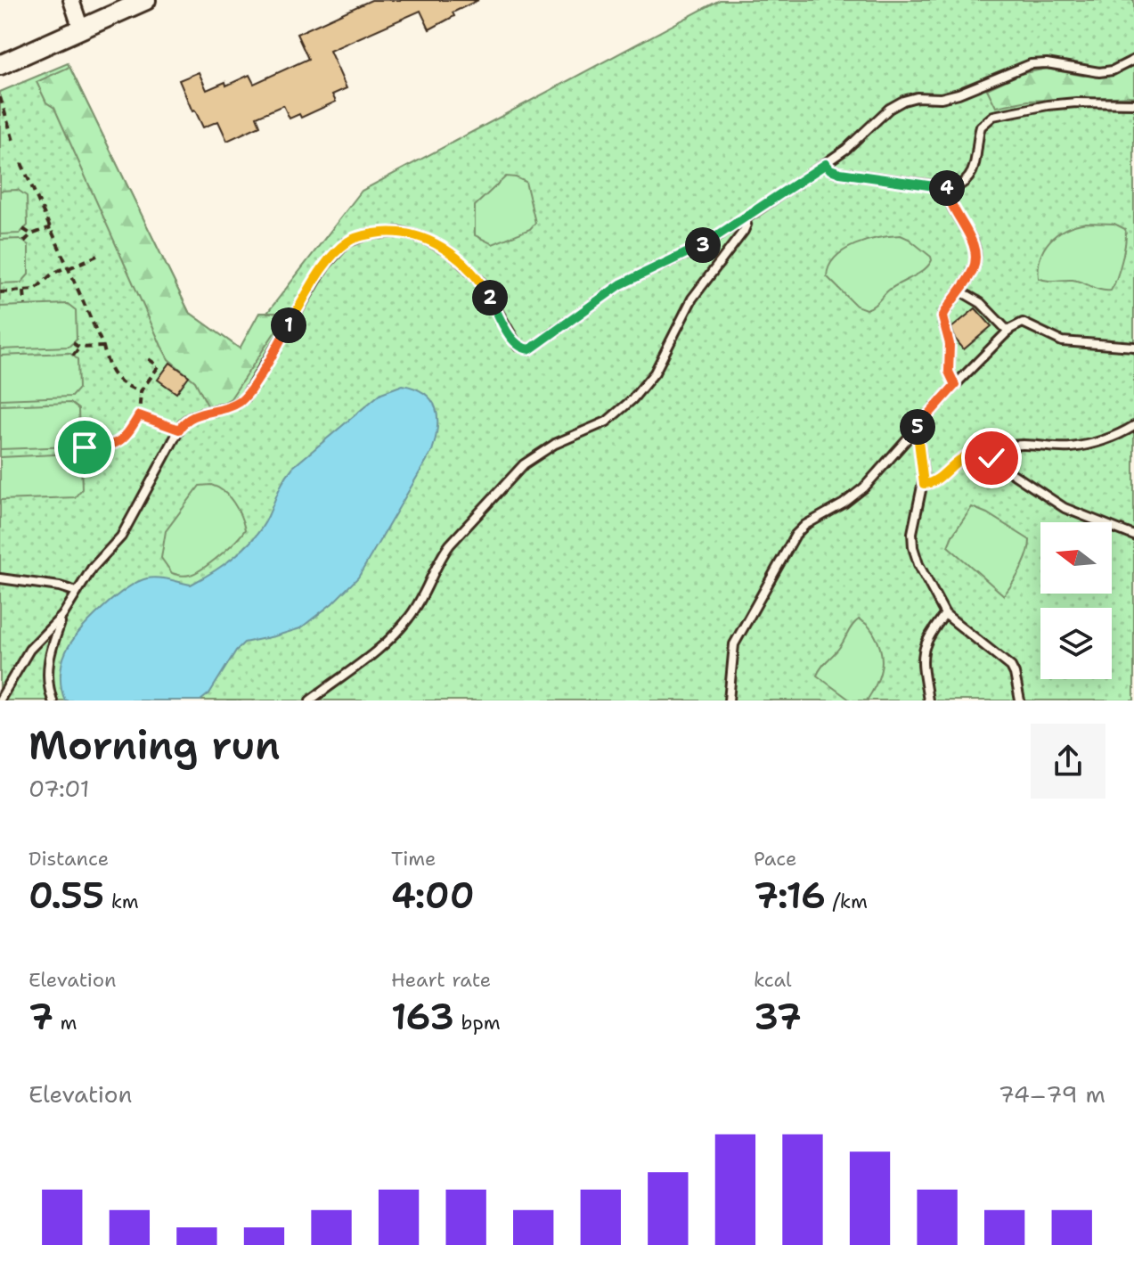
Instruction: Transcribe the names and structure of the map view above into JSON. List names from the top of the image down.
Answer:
{
  "north": "left",
  "page": {
    "pins": [
      "4",
      "3",
      "2",
      "1",
      "5"
    ],
    "heading": ["Morning run", "07:01"],
    "stats": [
      ["Distance", "0.55 km"],
      ["Time", "4:00"],
      ["Pace", "7:16 /km"],
      ["Elevation", "7 m"],
      ["Heart rate", "163 bpm"],
      ["kcal", "37"]
    ],
    "chart": ["Elevation", "74–79 m"]
  }
}
